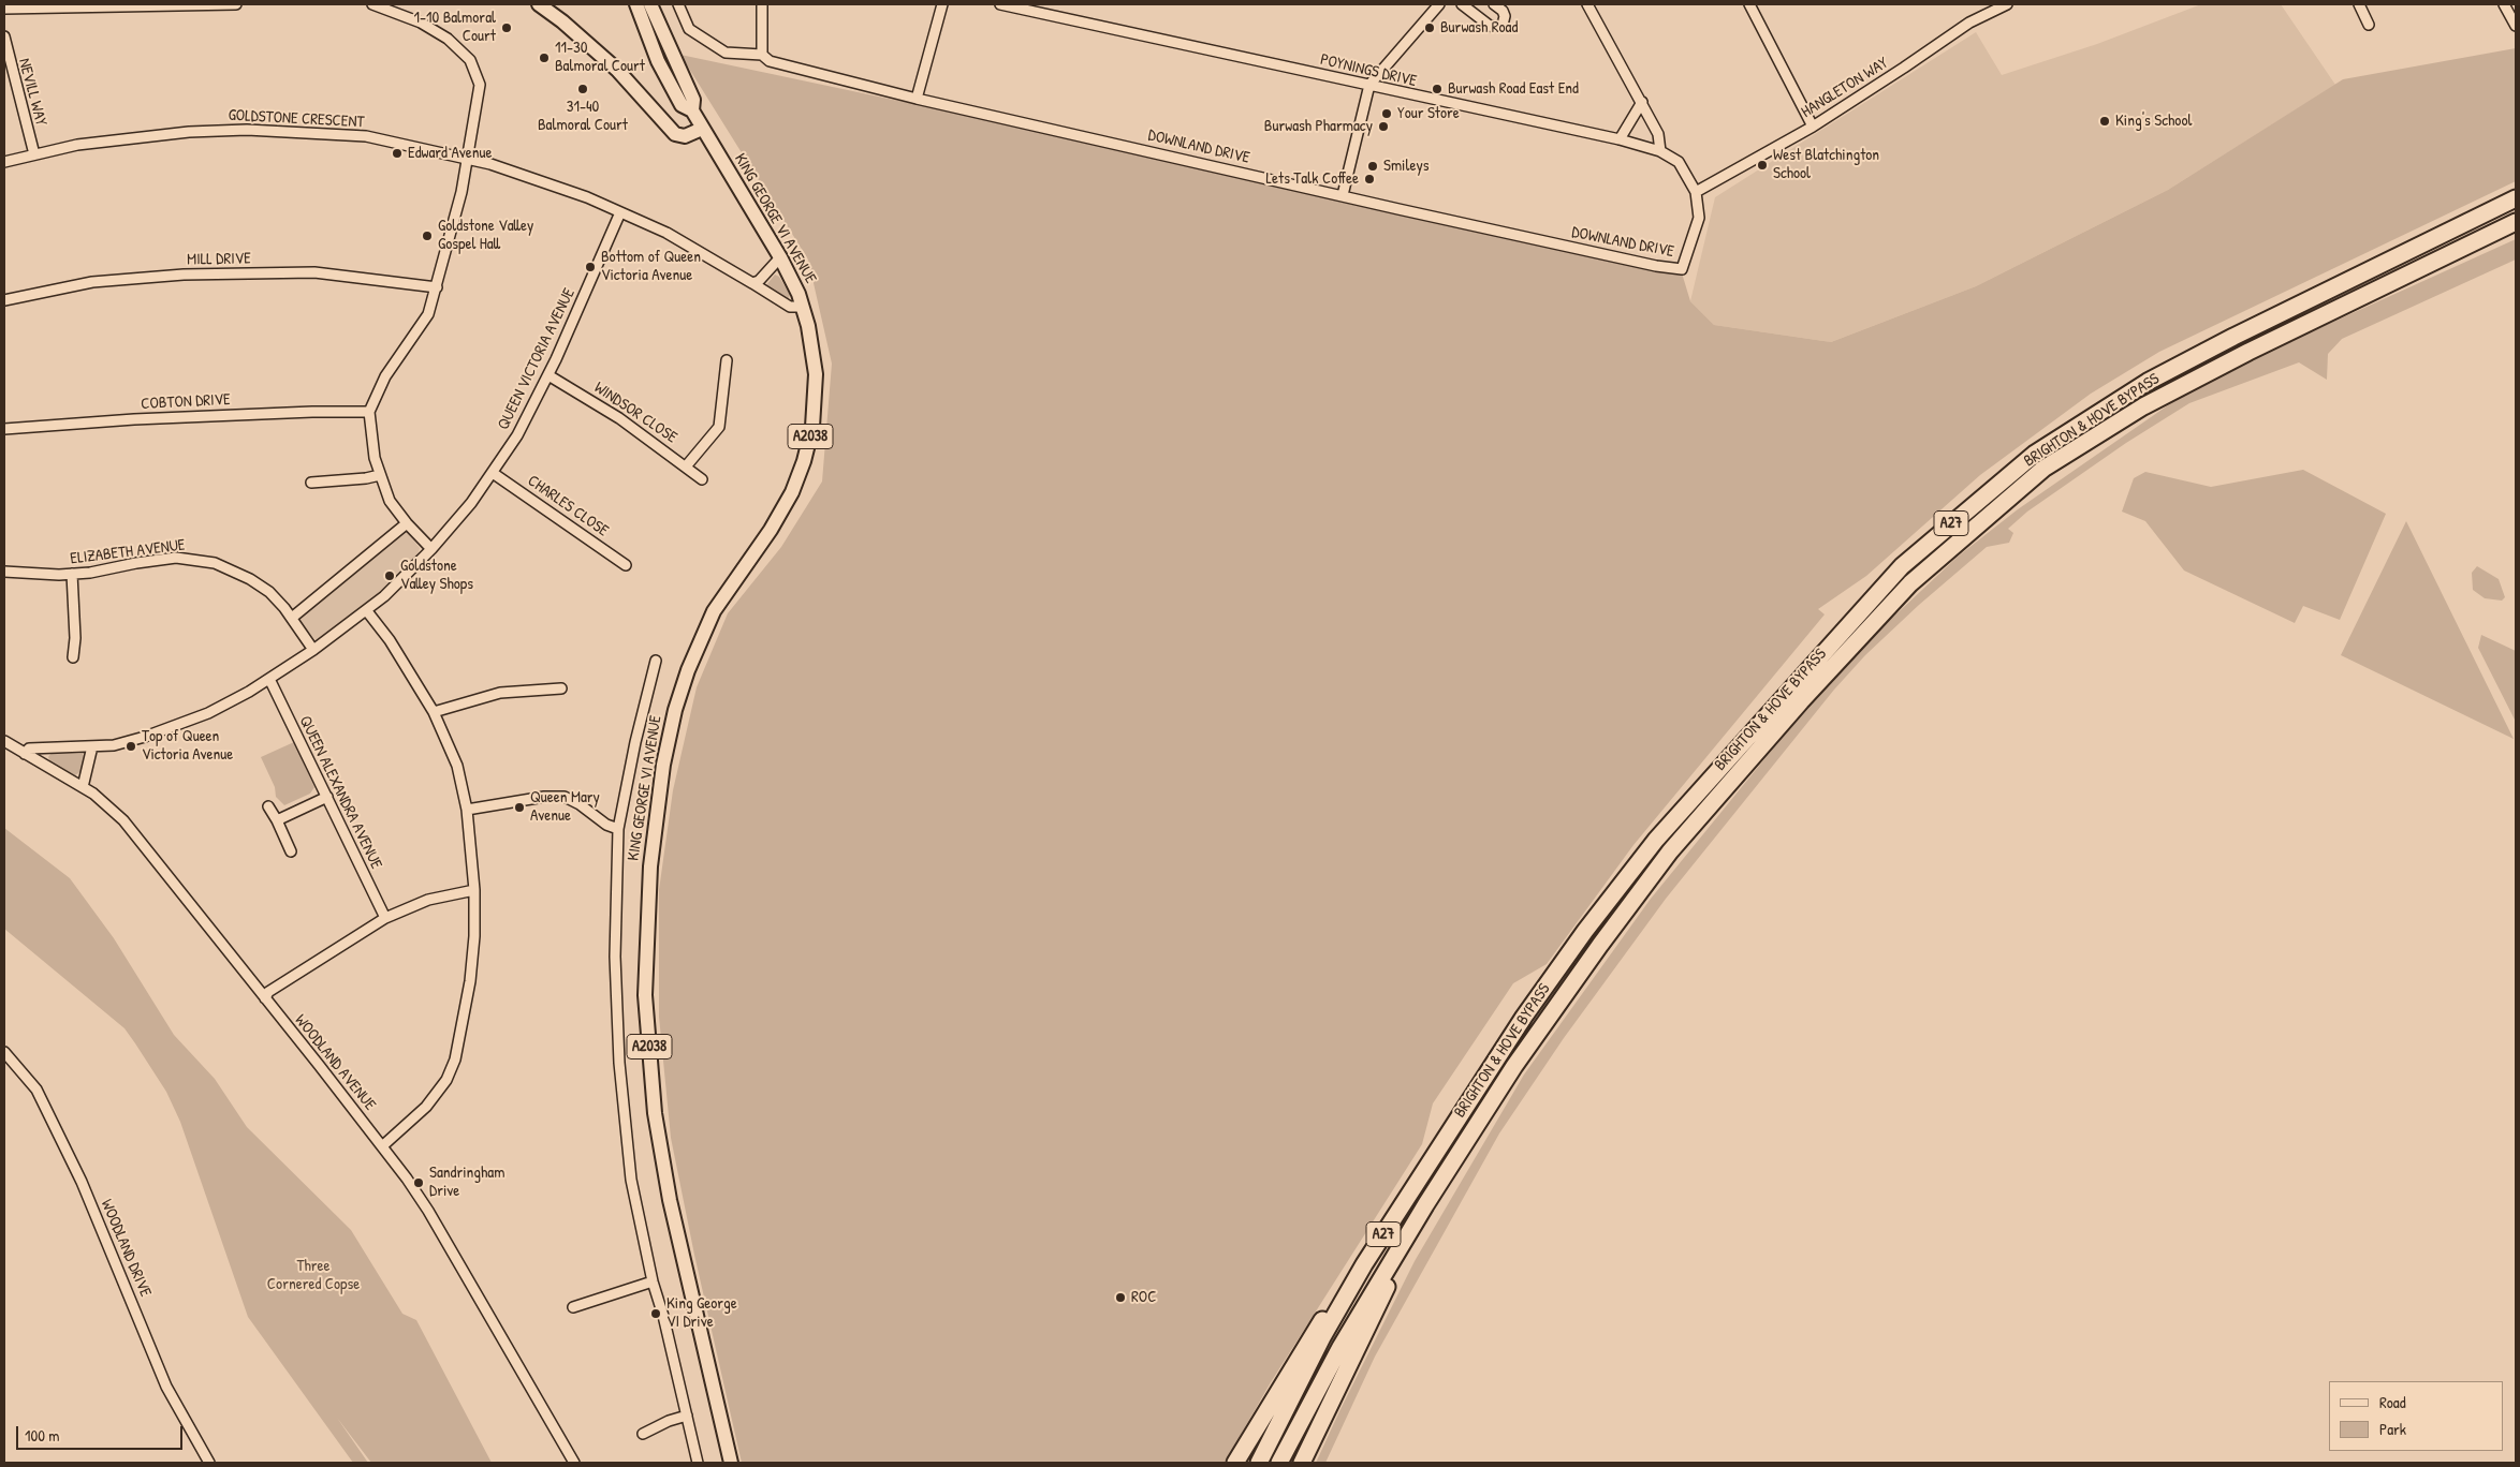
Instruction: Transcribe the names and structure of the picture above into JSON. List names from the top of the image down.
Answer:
{
  "streets": {
    "highway": ["BRIGHTON & HOVE BYPASS", "A27"],
    "main road": ["KING GEORGE VI AVENUE", "A2038"],
    "street": [
      "POYNINGS DRIVE",
      "HANGLETON WAY",
      "NEVILL WAY",
      "GOLDSTONE CRESCENT",
      "DOWNLAND DRIVE",
      "MILL DRIVE",
      "QUEEN VICTORIA AVENUE",
      "COBTON DRIVE",
      "WINDSOR CLOSE",
      "CHARLES CLOSE",
      "ELIZABETH AVENUE",
      "QUEEN ALEXANDRA AVENUE",
      "WOODLAND AVENUE",
      "WOODLAND DRIVE"
    ]
  },
  "crossings": [
    ["POYNINGS DRIVE", "HANGLETON WAY"],
    ["POYNINGS DRIVE", "DOWNLAND DRIVE"],
    ["NEVILL WAY", "GOLDSTONE CRESCENT"],
    ["GOLDSTONE CRESCENT", "KING GEORGE VI AVENUE"],
    ["GOLDSTONE CRESCENT", "QUEEN VICTORIA AVENUE"],
    ["QUEEN VICTORIA AVENUE", "WINDSOR CLOSE"],
    ["QUEEN VICTORIA AVENUE", "CHARLES CLOSE"],
    ["QUEEN VICTORIA AVENUE", "ELIZABETH AVENUE"],
    ["QUEEN VICTORIA AVENUE", "QUEEN ALEXANDRA AVENUE"],
    ["QUEEN VICTORIA AVENUE", "WOODLAND AVENUE"],
    ["BRIGHTON & HOVE BYPASS", "A27"]
  ],
  "parks": ["Three Cornered Copse"],
  "places": [
    "1-10 Balmoral Court",
    "Burwash Road",
    "11-30 Balmoral Court",
    "31-40 Balmoral Court",
    "Burwash Road East End",
    "Your Store",
    "King's School",
    "Burwash Pharmacy",
    "Edward Avenue",
    "West Blatchington School",
    "Smileys",
    "Lets Talk Coffee",
    "Goldstone Valley Gospel Hall",
    "Bottom of Queen Victoria Avenue",
    "Goldstone Valley Shops",
    "Top of Queen Victoria Avenue",
    "Queen Mary Avenue",
    "Sandringham Drive",
    "ROC",
    "King George VI Drive"
  ],
  "legend": ["Road", "Park"],
  "scale_bar": "100 m"
}
